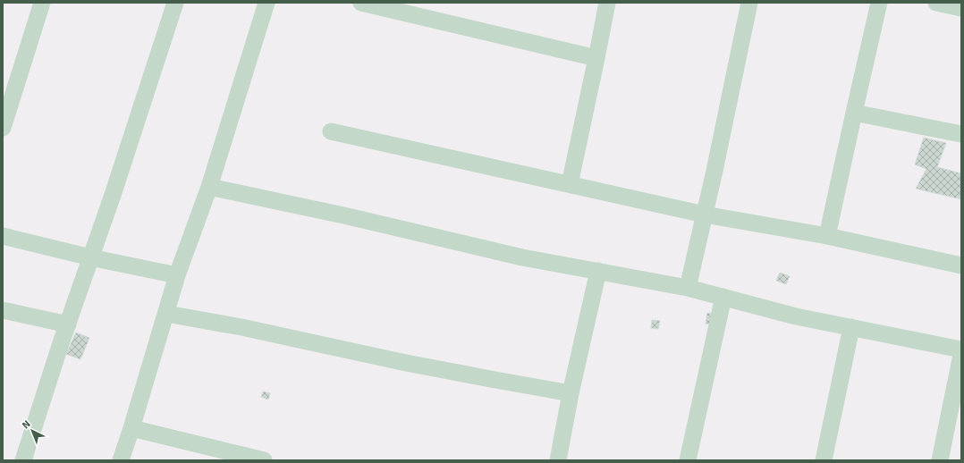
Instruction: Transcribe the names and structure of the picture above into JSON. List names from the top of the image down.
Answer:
{
  "north": "top left"
}
